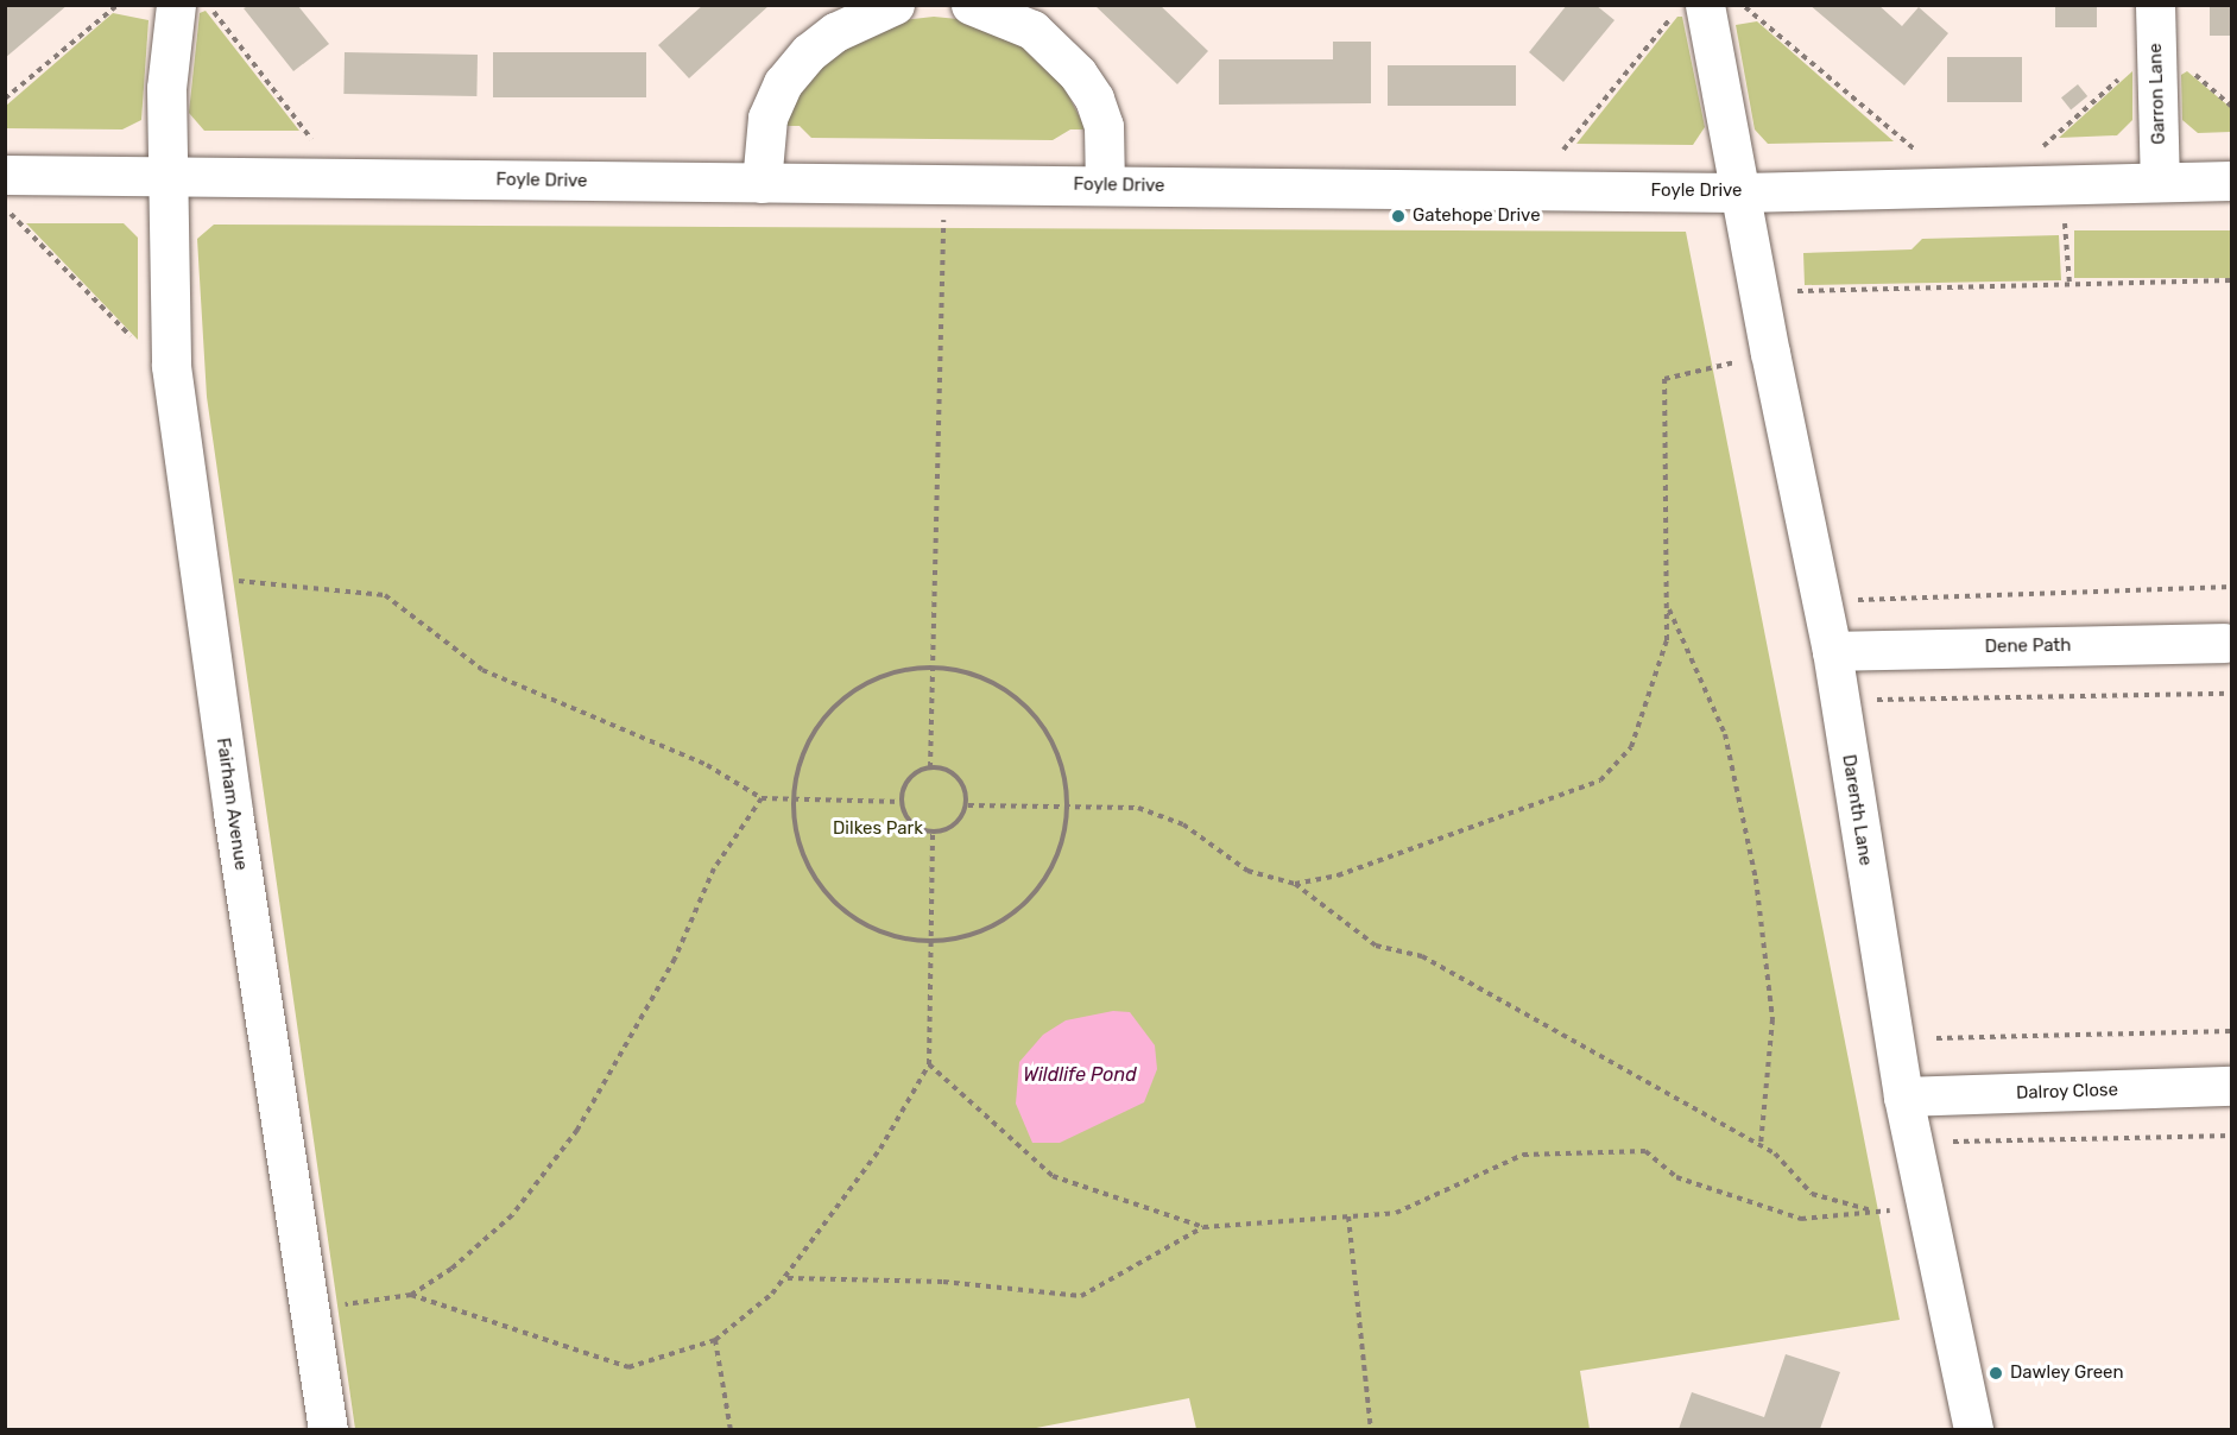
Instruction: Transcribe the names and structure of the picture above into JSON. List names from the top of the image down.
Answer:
{
  "streets": {
    "street": [
      "Garron Lane",
      "Foyle Drive",
      "Dene Path",
      "Fairham Avenue",
      "Darenth Lane",
      "Dalroy Close"
    ]
  },
  "crossings": [
    ["Garron Lane", "Foyle Drive"],
    ["Foyle Drive", "Fairham Avenue"],
    ["Foyle Drive", "Darenth Lane"],
    ["Dene Path", "Darenth Lane"],
    ["Darenth Lane", "Dalroy Close"]
  ],
  "water": ["Wildlife Pond"],
  "parks": ["Dilkes Park"],
  "places": ["Gatehope Drive", "Dawley Green"]
}
